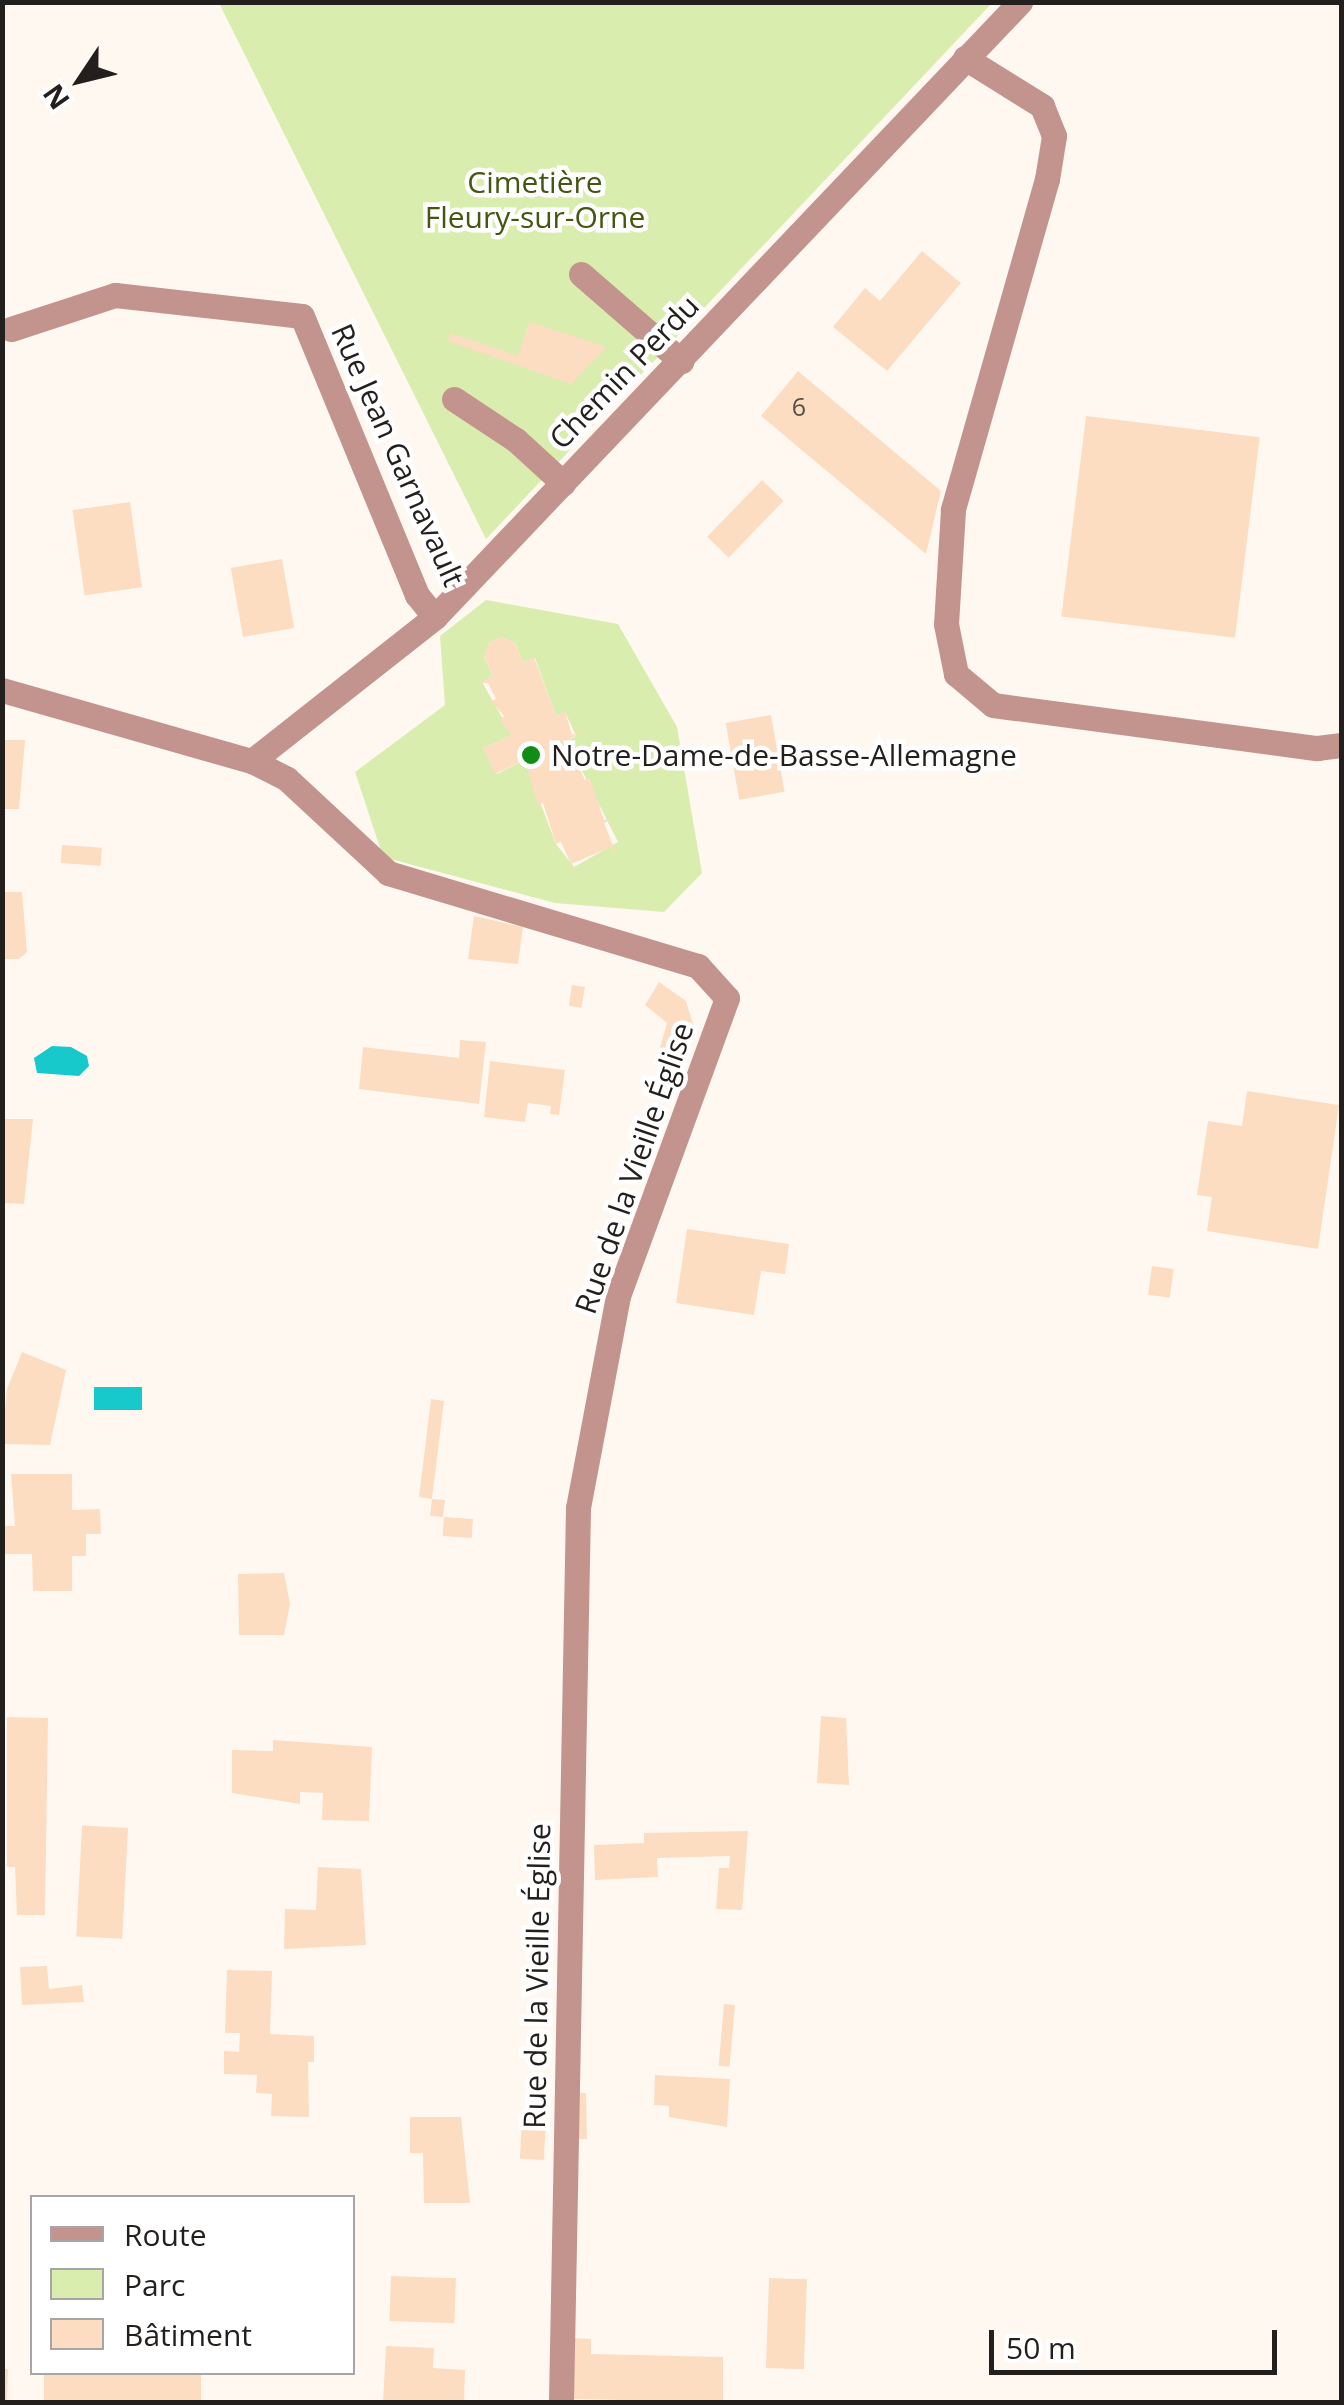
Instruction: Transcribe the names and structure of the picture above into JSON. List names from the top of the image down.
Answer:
{
  "streets": {
    "street": ["Chemin Perdu", "Rue Jean Garnavault", "Rue de la Vieille Église"]
  },
  "crossings": [
    ["Chemin Perdu", "Rue Jean Garnavault"],
    ["Chemin Perdu", "Rue de la Vieille Église"]
  ],
  "parks": ["Cimetière Fleury-sur-Orne"],
  "places": ["Notre-Dame-de-Basse-Allemagne"],
  "house_numbers": ["6"],
  "legend": ["Route", "Parc", "Bâtiment"],
  "scale_bar": "50 m",
  "north": "bottom left"
}
